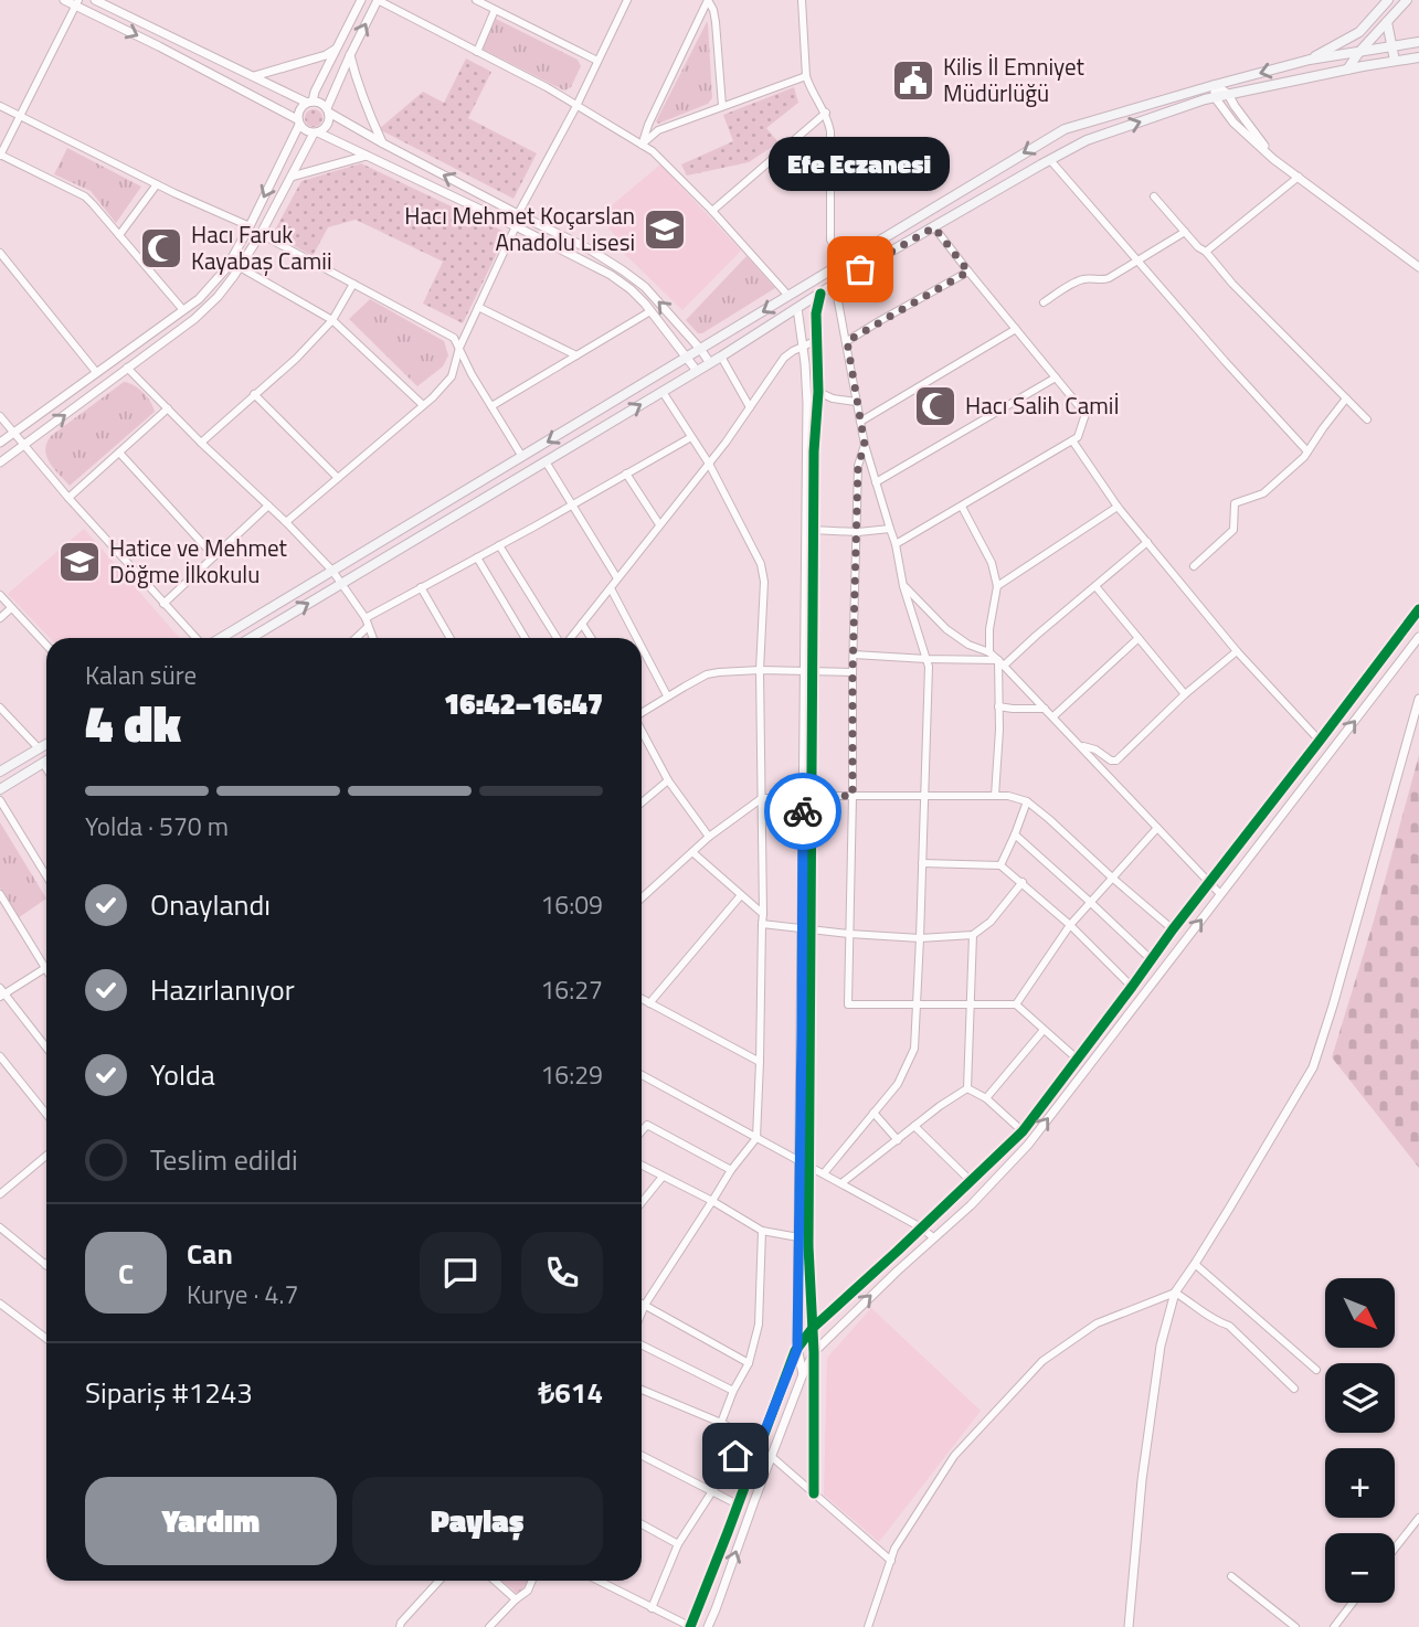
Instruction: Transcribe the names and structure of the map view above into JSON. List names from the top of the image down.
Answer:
{
  "places": {
    "public building": ["Kilis İl Emniyet Müdürlüğü"],
    "school or university": ["Hacı Mehmet Koçarslan Anadolu Lisesi", "Hatice ve Mehmet Döğme İlkokulu"],
    "mosque": ["Hacı Faruk Kayabaş Camii", "Hacı Salih Camiİ"],
    "other": ["Efe Eczanesi"]
  },
  "north": "bottom right",
  "page": {
    "bubble": "Efe Eczanesi",
    "heading": ["4 dk", "Kalan süre", "16:42–16:47"],
    "panel": [
      "Can",
      "Kurye · 4.7",
      "Sipariş #1243",
      "₺614"
    ],
    "bar": "Yolda · 570 m",
    "list": [
      ["Onaylandı", "16:09"],
      ["Hazırlanıyor", "16:27"],
      ["Yolda", "16:29"],
      "Teslim edildi"
    ],
    "round": "C",
    "map_buttons": ["+", "−"],
    "buttons": ["Yardım", "Paylaş"]
  }
}
